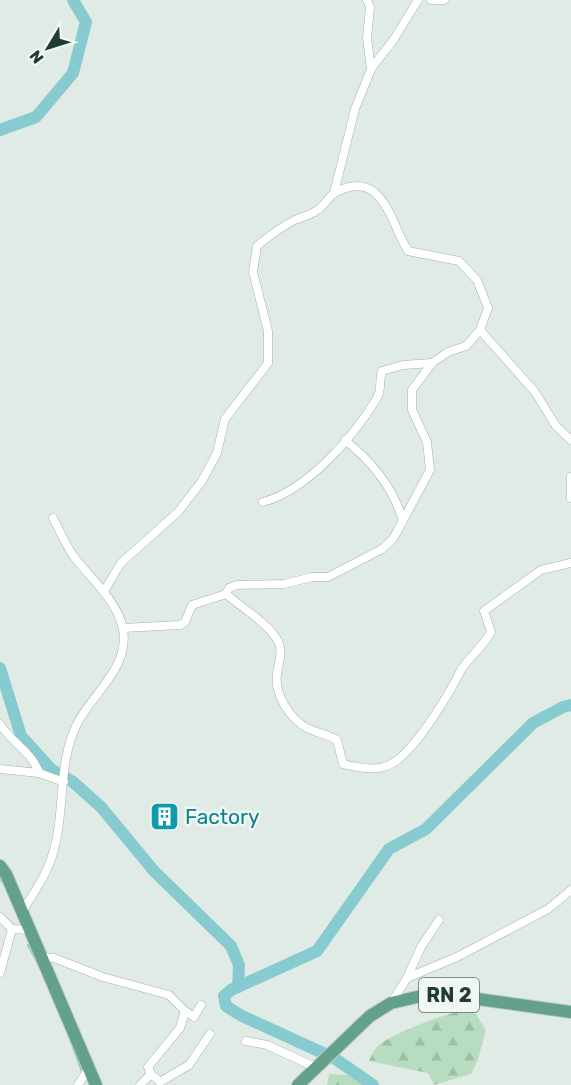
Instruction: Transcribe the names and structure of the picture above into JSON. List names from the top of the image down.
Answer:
{
  "streets": {
    "main road": ["RN 2"]
  },
  "places": {
    "building": ["Factory"]
  },
  "north": "bottom left"
}
